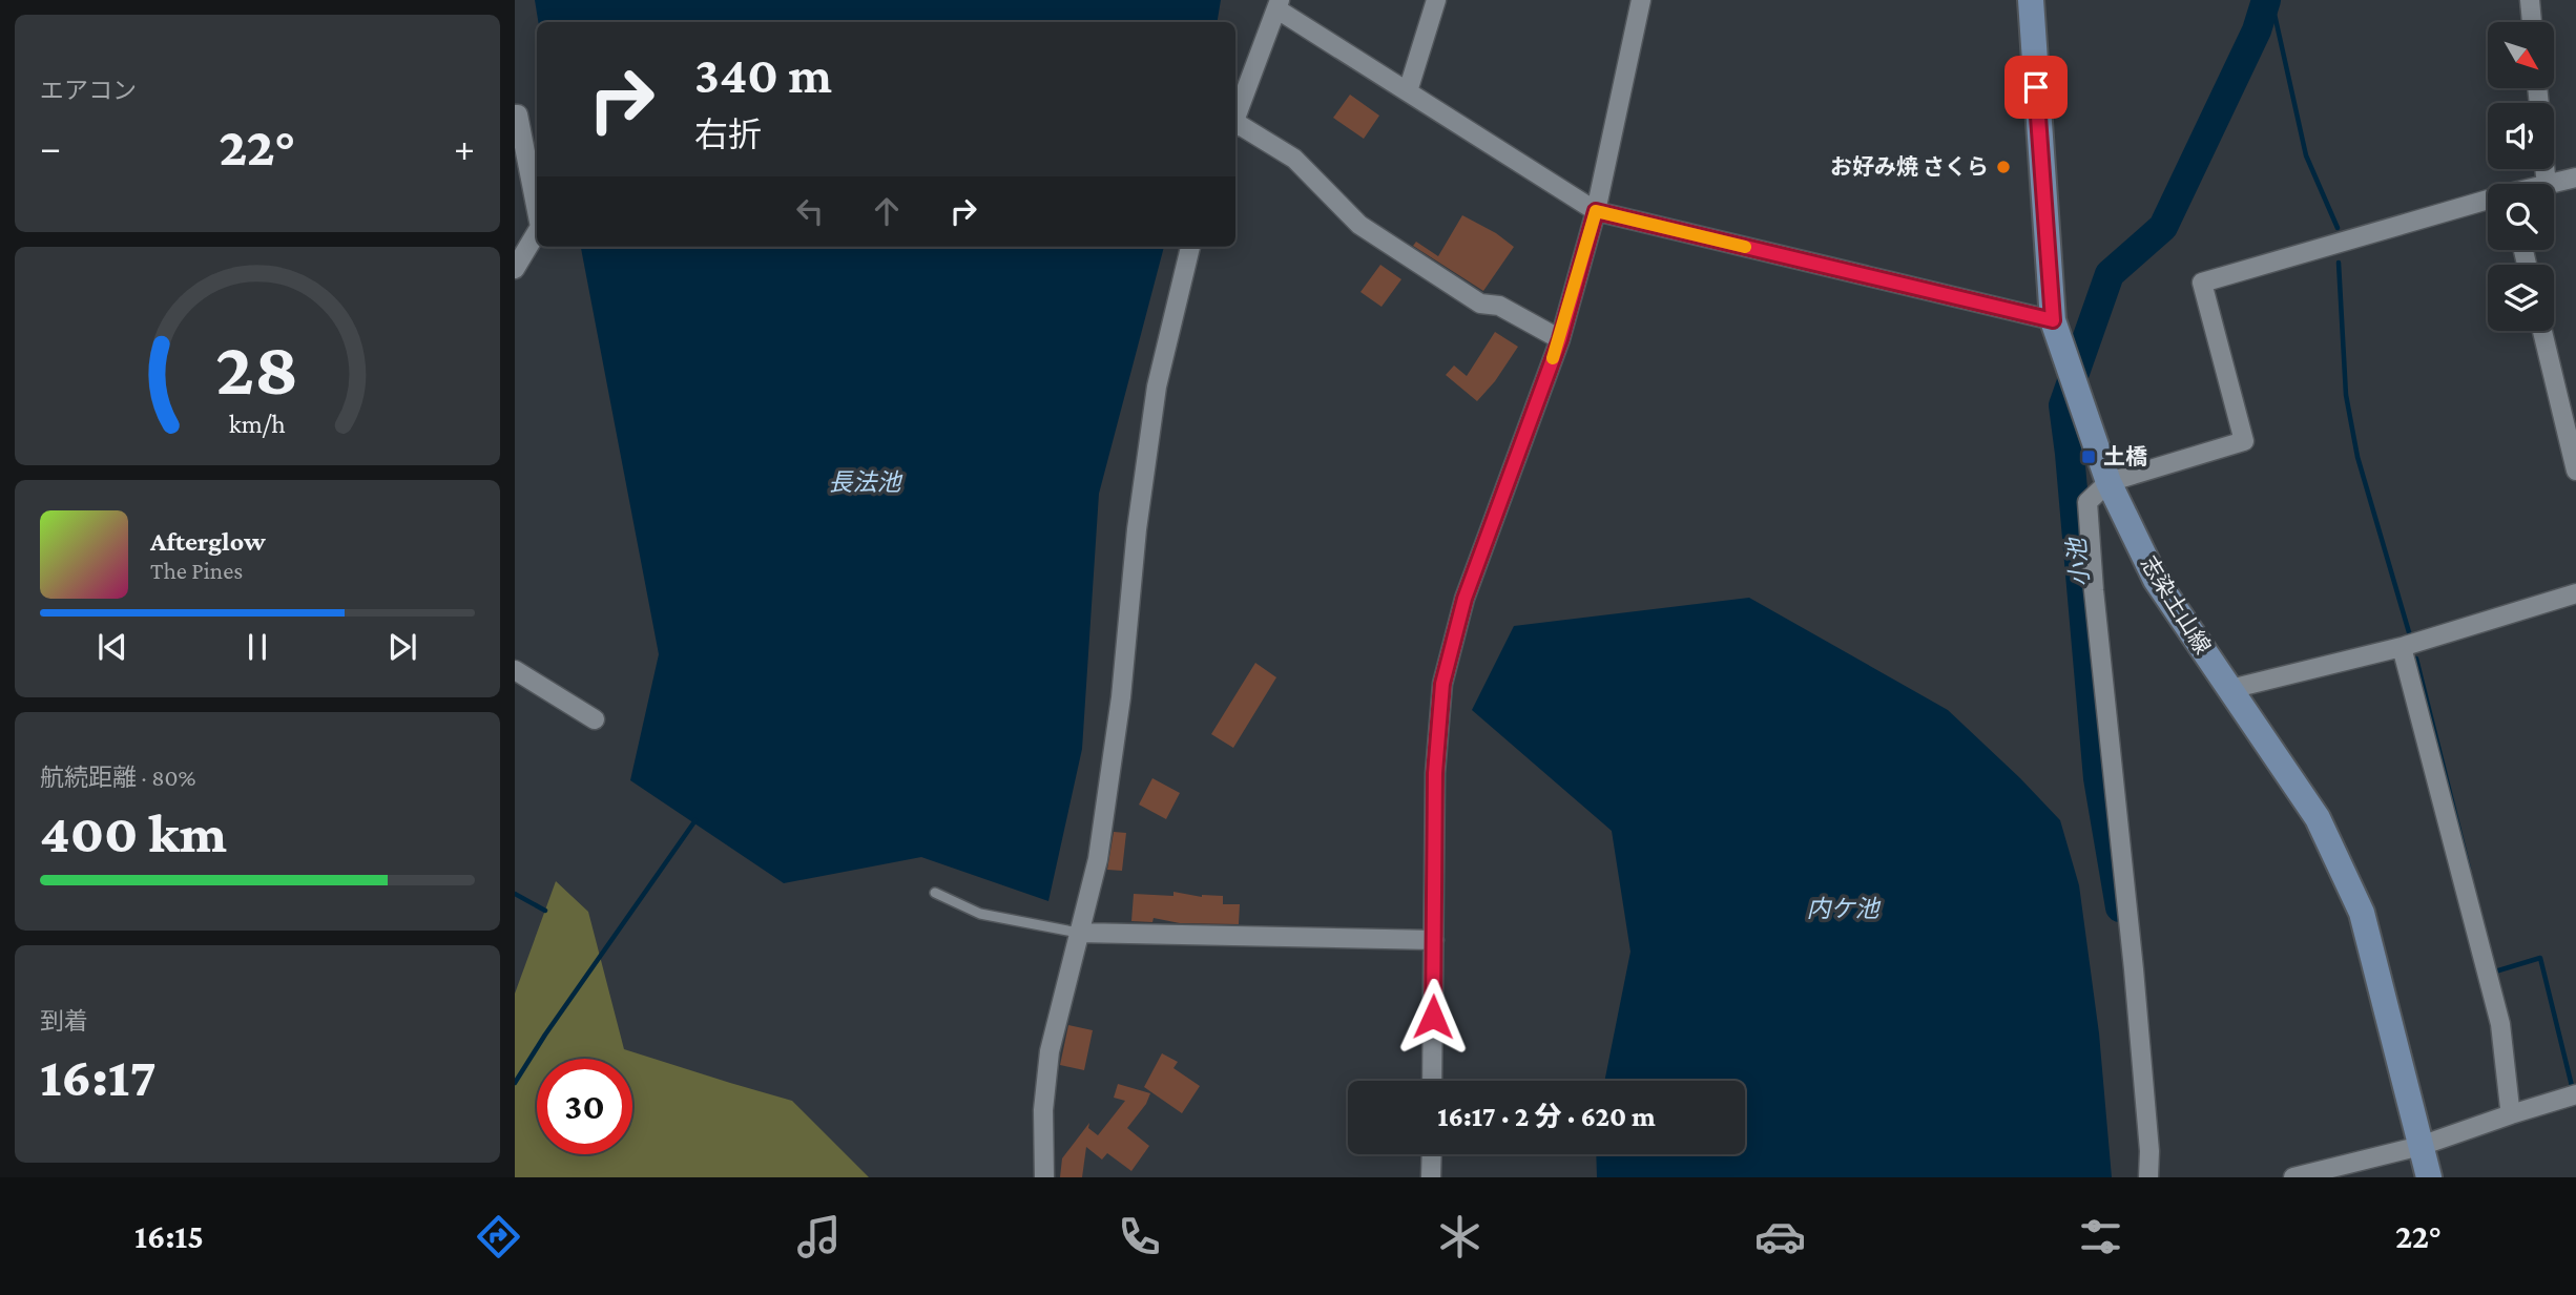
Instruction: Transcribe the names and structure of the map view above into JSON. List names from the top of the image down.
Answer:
{
  "streets": {
    "main road": ["志染土山線"]
  },
  "water": ["長法池", "小池", "内ケ池"],
  "places": {
    "other": ["お好み焼 さくら"],
    "transit": ["土橋"]
  },
  "north": "bottom right",
  "page": {
    "tile": [
      "エアコン",
      ["航続距離 · 80%", "400 km"],
      ["到着", "16:17"]
    ],
    "turn": ["340 m", "右折"],
    "heat": ["−", "22°", "+"],
    "song": ["Afterglow", "The Pines"],
    "limit": "30",
    "trip": "16:17 · 2 分 · 620 m",
    "tabs": ["16:15", "22°"],
    "gauge": ["28", "km/h"]
  }
}
